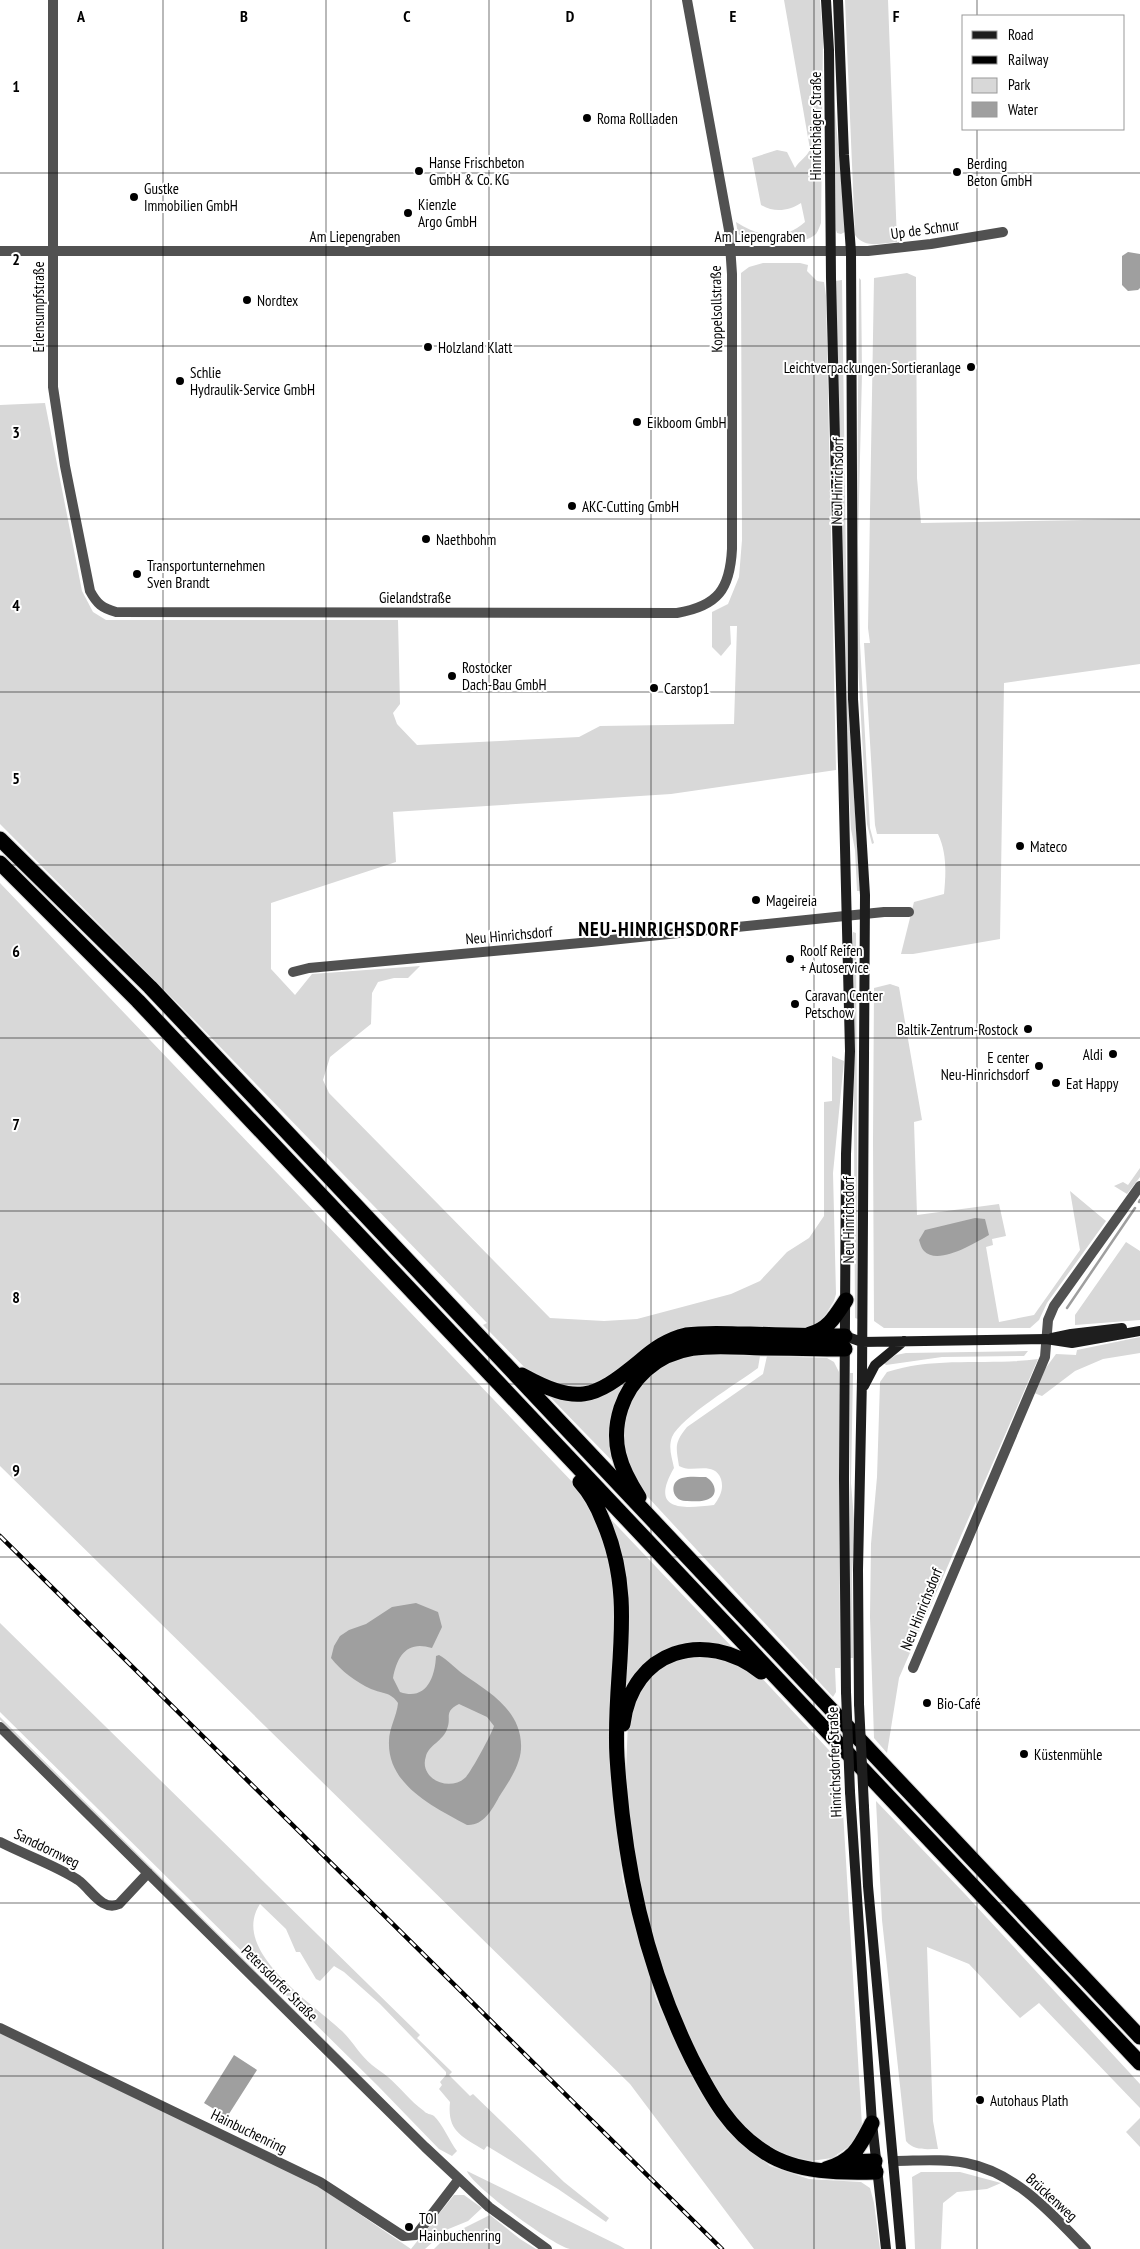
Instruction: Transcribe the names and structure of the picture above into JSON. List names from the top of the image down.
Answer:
{
  "streets": {
    "main road": [
      "Hinrichshäger Straße",
      "Neu Hinrichsdorf",
      "Hinrichsdorfer Straße",
      "Brückenweg"
    ],
    "street": [
      "Up de Schnur",
      "Am Liepengraben",
      "Erlensumpfstraße",
      "Koppelsollstraße",
      "Gielandstraße",
      "Sanddornweg",
      "Petersdorfer Straße",
      "Hainbuchenring"
    ]
  },
  "crossings": [
    ["Hinrichshäger Straße", "Up de Schnur"],
    ["Hinrichshäger Straße", "Am Liepengraben"],
    ["Hinrichshäger Straße", "Neu Hinrichsdorf"],
    ["Up de Schnur", "Am Liepengraben"],
    ["Up de Schnur", "Neu Hinrichsdorf"],
    ["Am Liepengraben", "Erlensumpfstraße"],
    ["Am Liepengraben", "Koppelsollstraße"],
    ["Am Liepengraben", "Neu Hinrichsdorf"],
    ["Erlensumpfstraße", "Gielandstraße"],
    ["Koppelsollstraße", "Gielandstraße"],
    ["Neu Hinrichsdorf", "Hinrichsdorfer Straße"],
    ["Hinrichsdorfer Straße", "Brückenweg"],
    ["Sanddornweg", "Petersdorfer Straße"],
    ["Petersdorfer Straße", "Hainbuchenring"]
  ],
  "districts": ["NEU-HINRICHSDORF"],
  "places": [
    "Roma Rollladen",
    "Hanse Frischbeton GmbH & Co. KG",
    "Berding Beton GmbH",
    "Gustke Immobilien GmbH",
    "Kienzle Argo GmbH",
    "Nordtex",
    "Holzland Klatt",
    "Leichtverpackungen-Sortieranlage",
    "Schlie Hydraulik-Service GmbH",
    "Eikboom GmbH",
    "AKC-Cutting GmbH",
    "Naethbohm",
    "Transportunternehmen Sven Brandt",
    "Rostocker Dach-Bau GmbH",
    "Carstop1",
    "Mateco",
    "Mageireia",
    "Roolf Reifen + Autoservice",
    "Caravan Center Petschow",
    "Baltik-Zentrum-Rostock",
    "Aldi",
    "E center Neu-Hinrichsdorf",
    "Eat Happy",
    "Bio-Café",
    "Küstenmühle",
    "Autohaus Plath",
    "TOI Hainbuchenring"
  ],
  "legend": [
    "Road",
    "Railway",
    "Park",
    "Water"
  ],
  "grid": {
    "columns": [
      "A",
      "B",
      "C",
      "D",
      "E",
      "F"
    ],
    "rows": [
      "1",
      "2",
      "3",
      "4",
      "5",
      "6",
      "7",
      "8",
      "9"
    ]
  }
}
